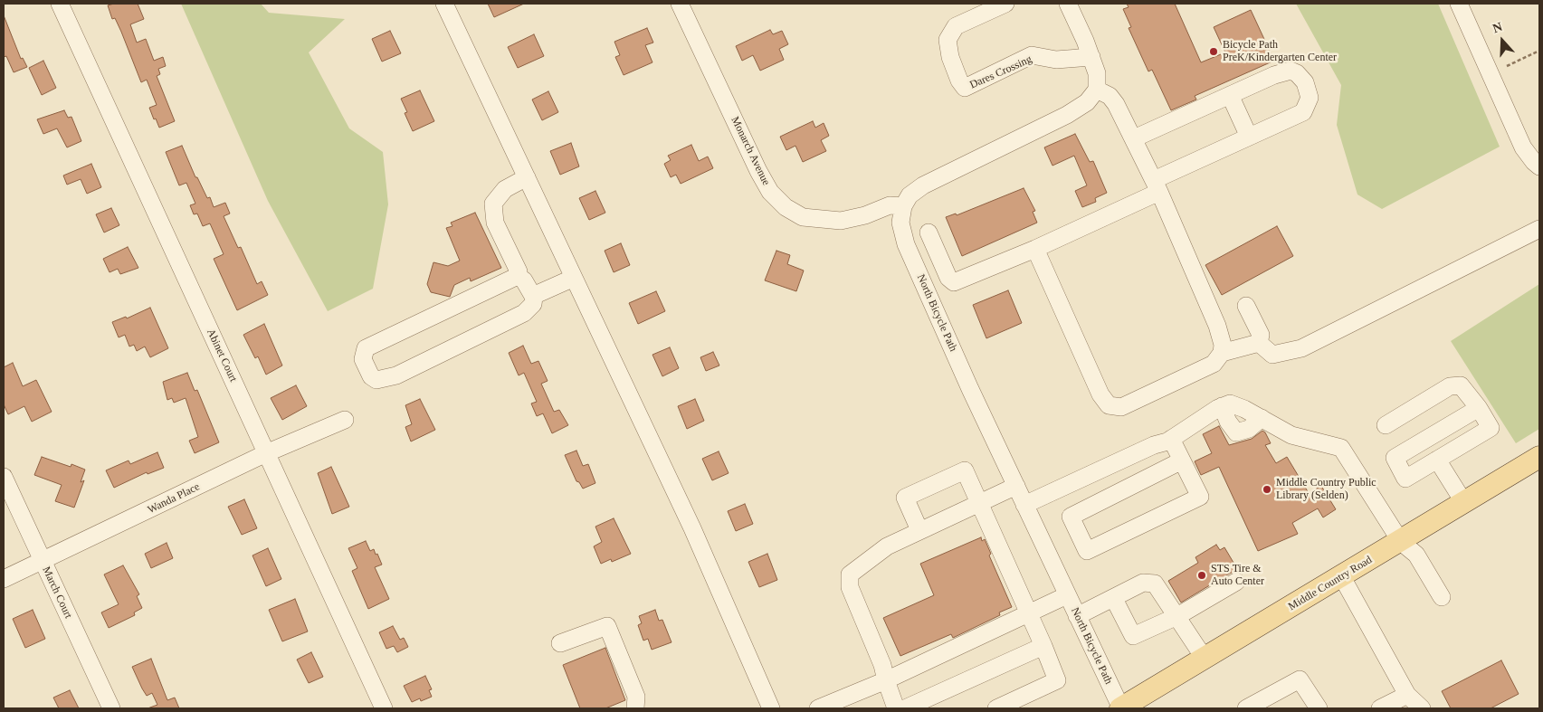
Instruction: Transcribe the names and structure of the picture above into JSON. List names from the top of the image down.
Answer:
{
  "streets": {
    "main road": ["Middle Country Road"],
    "street": [
      "Dares Crossing",
      "Monarch Avenue",
      "North Bicycle Path",
      "Abinet Court",
      "Wanda Place",
      "March Court"
    ]
  },
  "crossings": [
    ["Monarch Avenue", "North Bicycle Path"],
    ["North Bicycle Path", "Middle Country Road"],
    ["Abinet Court", "Wanda Place"],
    ["Wanda Place", "March Court"]
  ],
  "places": ["Bicycle Path PreK/Kindergarten Center", "Middle Country Public Library (Selden)", "STS Tire & Auto Center"],
  "north": "top"
}
